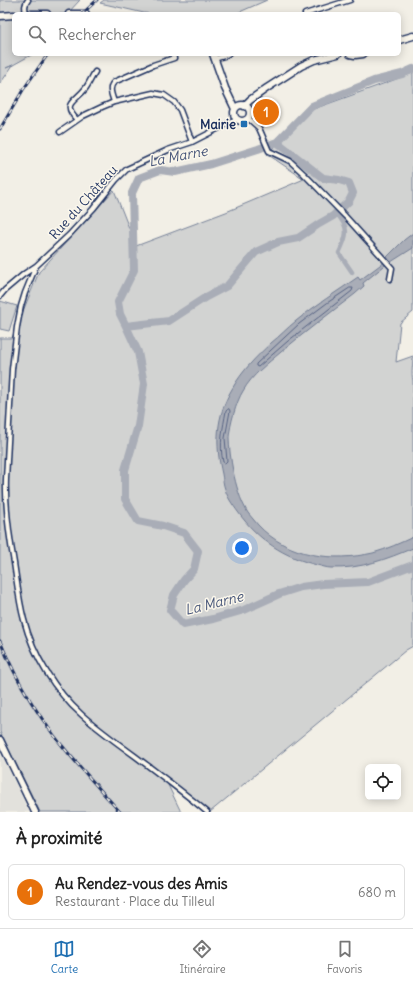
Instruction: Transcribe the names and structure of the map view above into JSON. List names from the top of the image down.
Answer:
{
  "streets": {
    "street": ["Rue du Château"]
  },
  "water": ["La Marne"],
  "places": {
    "transit": ["Mairie"]
  },
  "page": {
    "search": "Rechercher",
    "pins": "1",
    "heading": "À proximité",
    "list": [
      {
        "mark": "1",
        "name": "Au Rendez-vous des Amis",
        "note": "Restaurant · Place du Tilleul",
        "value": "680 m"
      }
    ],
    "nav": ["Carte", "Itinéraire", "Favoris"]
  }
}
